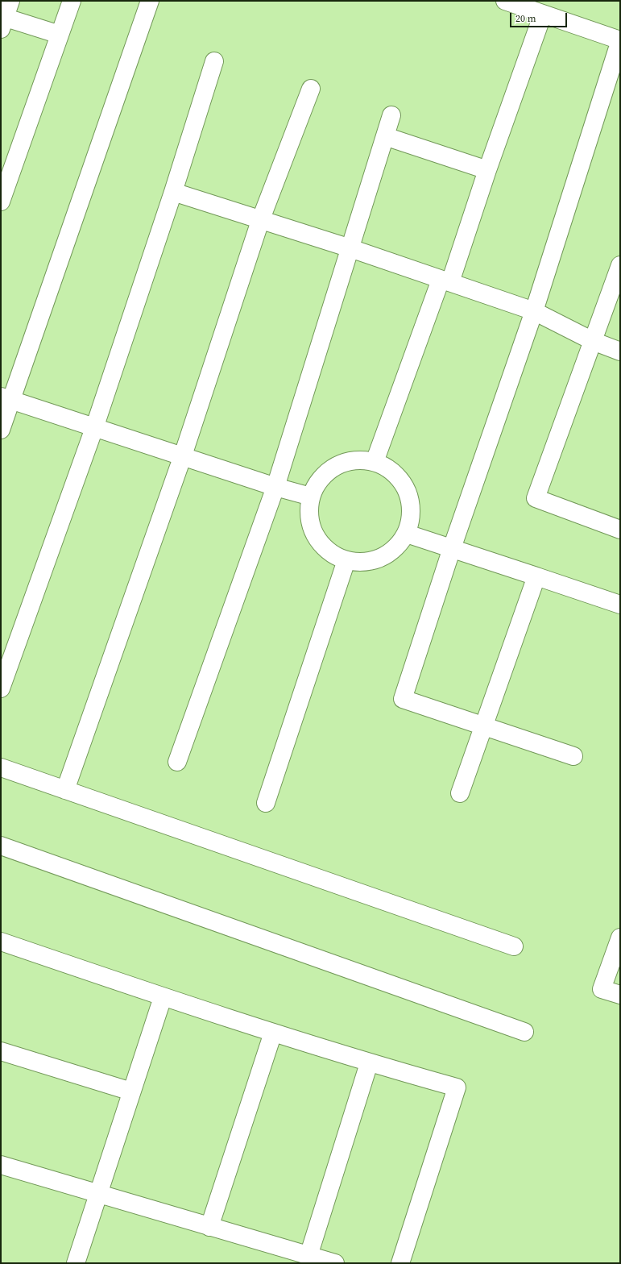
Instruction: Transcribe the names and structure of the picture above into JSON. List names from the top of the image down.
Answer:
{
  "scale_bar": "20 m"
}
